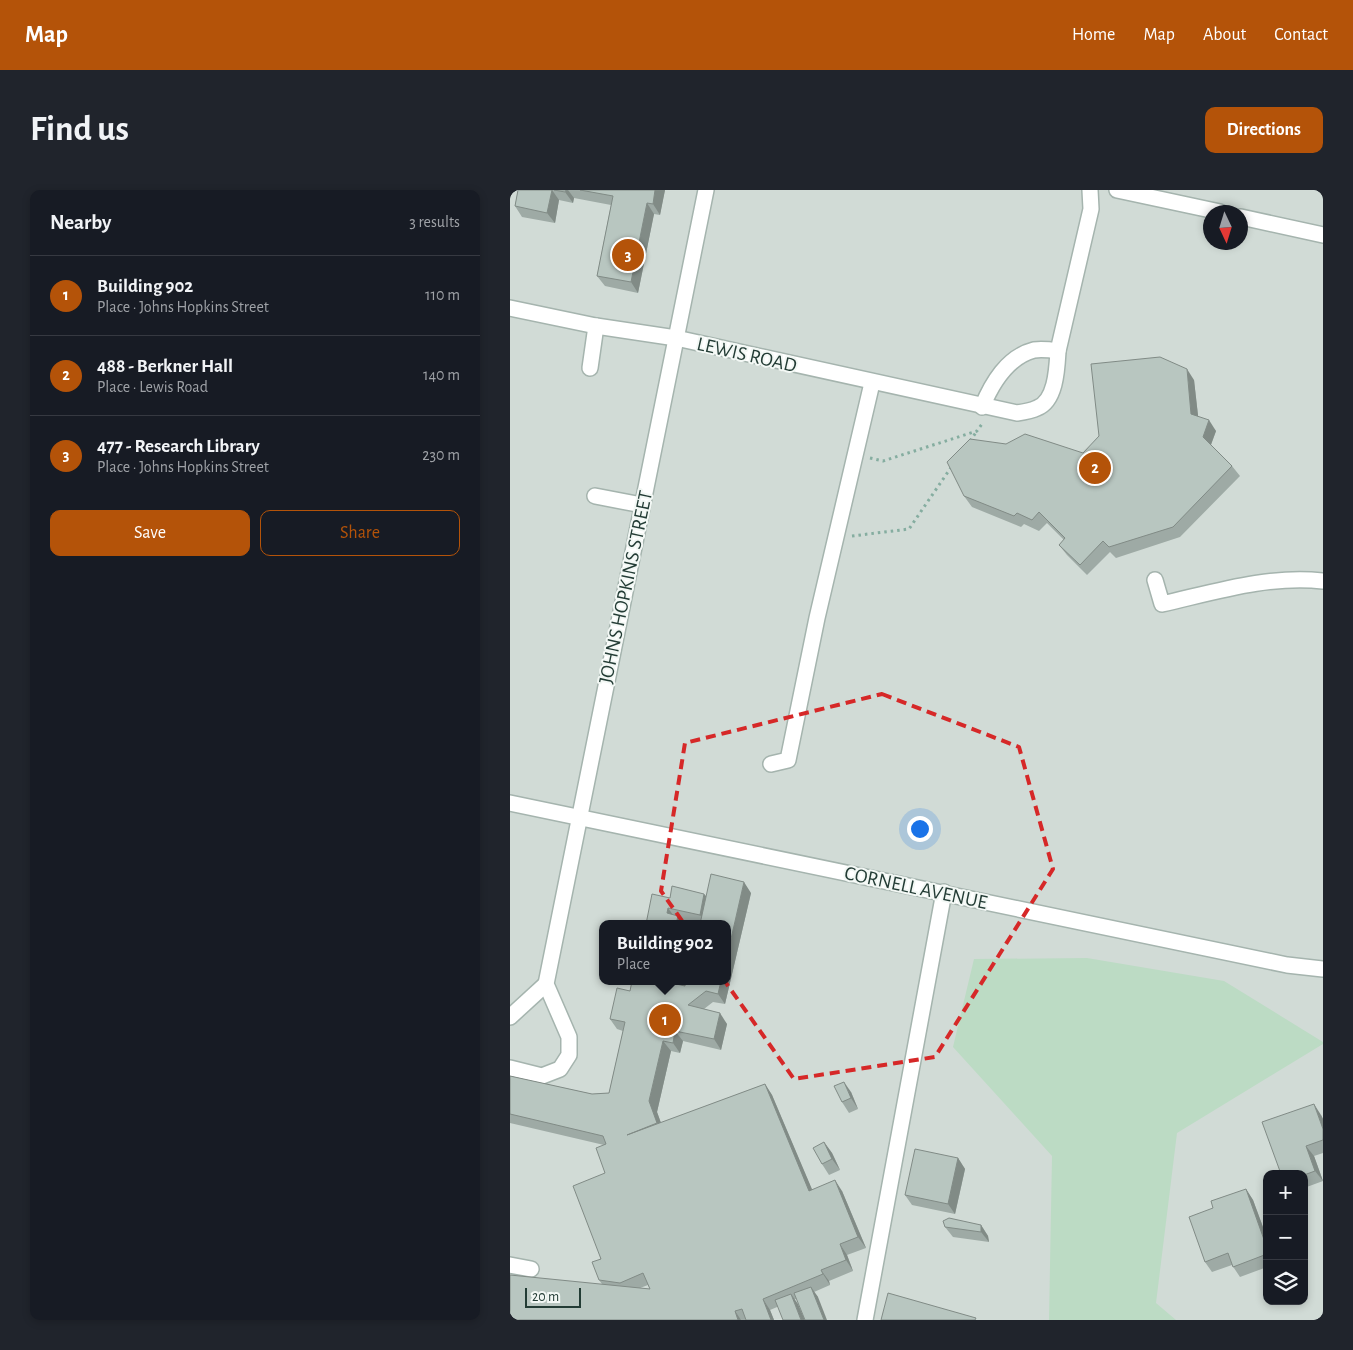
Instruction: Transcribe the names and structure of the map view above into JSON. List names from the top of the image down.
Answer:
{
  "streets": {
    "street": ["LEWIS ROAD", "JOHNS HOPKINS STREET", "CORNELL AVENUE"]
  },
  "crossings": [
    ["LEWIS ROAD", "JOHNS HOPKINS STREET"],
    ["JOHNS HOPKINS STREET", "CORNELL AVENUE"]
  ],
  "scale_bar": "20 m",
  "north": "bottom",
  "page": {
    "header": "Map",
    "nav": [
      "Home",
      "Map",
      "About",
      "Contact"
    ],
    "buttons": [
      "Directions",
      ["Save", "Share"]
    ],
    "title": "Find us",
    "heading": ["Nearby", "3 results"],
    "pins": ["3", "2", "1"],
    "list": [
      {
        "mark": "1",
        "name": "Building 902",
        "note": "Place · Johns Hopkins Street",
        "value": "110 m"
      },
      {
        "mark": "2",
        "name": "488 - Berkner Hall",
        "note": "Place · Lewis Road",
        "value": "140 m"
      },
      {
        "mark": "3",
        "name": "477 - Research Library",
        "note": "Place · Johns Hopkins Street",
        "value": "230 m"
      }
    ],
    "popup": ["Building 902", "Place"],
    "map_buttons": ["+", "−"],
    "scale": "20 m"
  }
}
